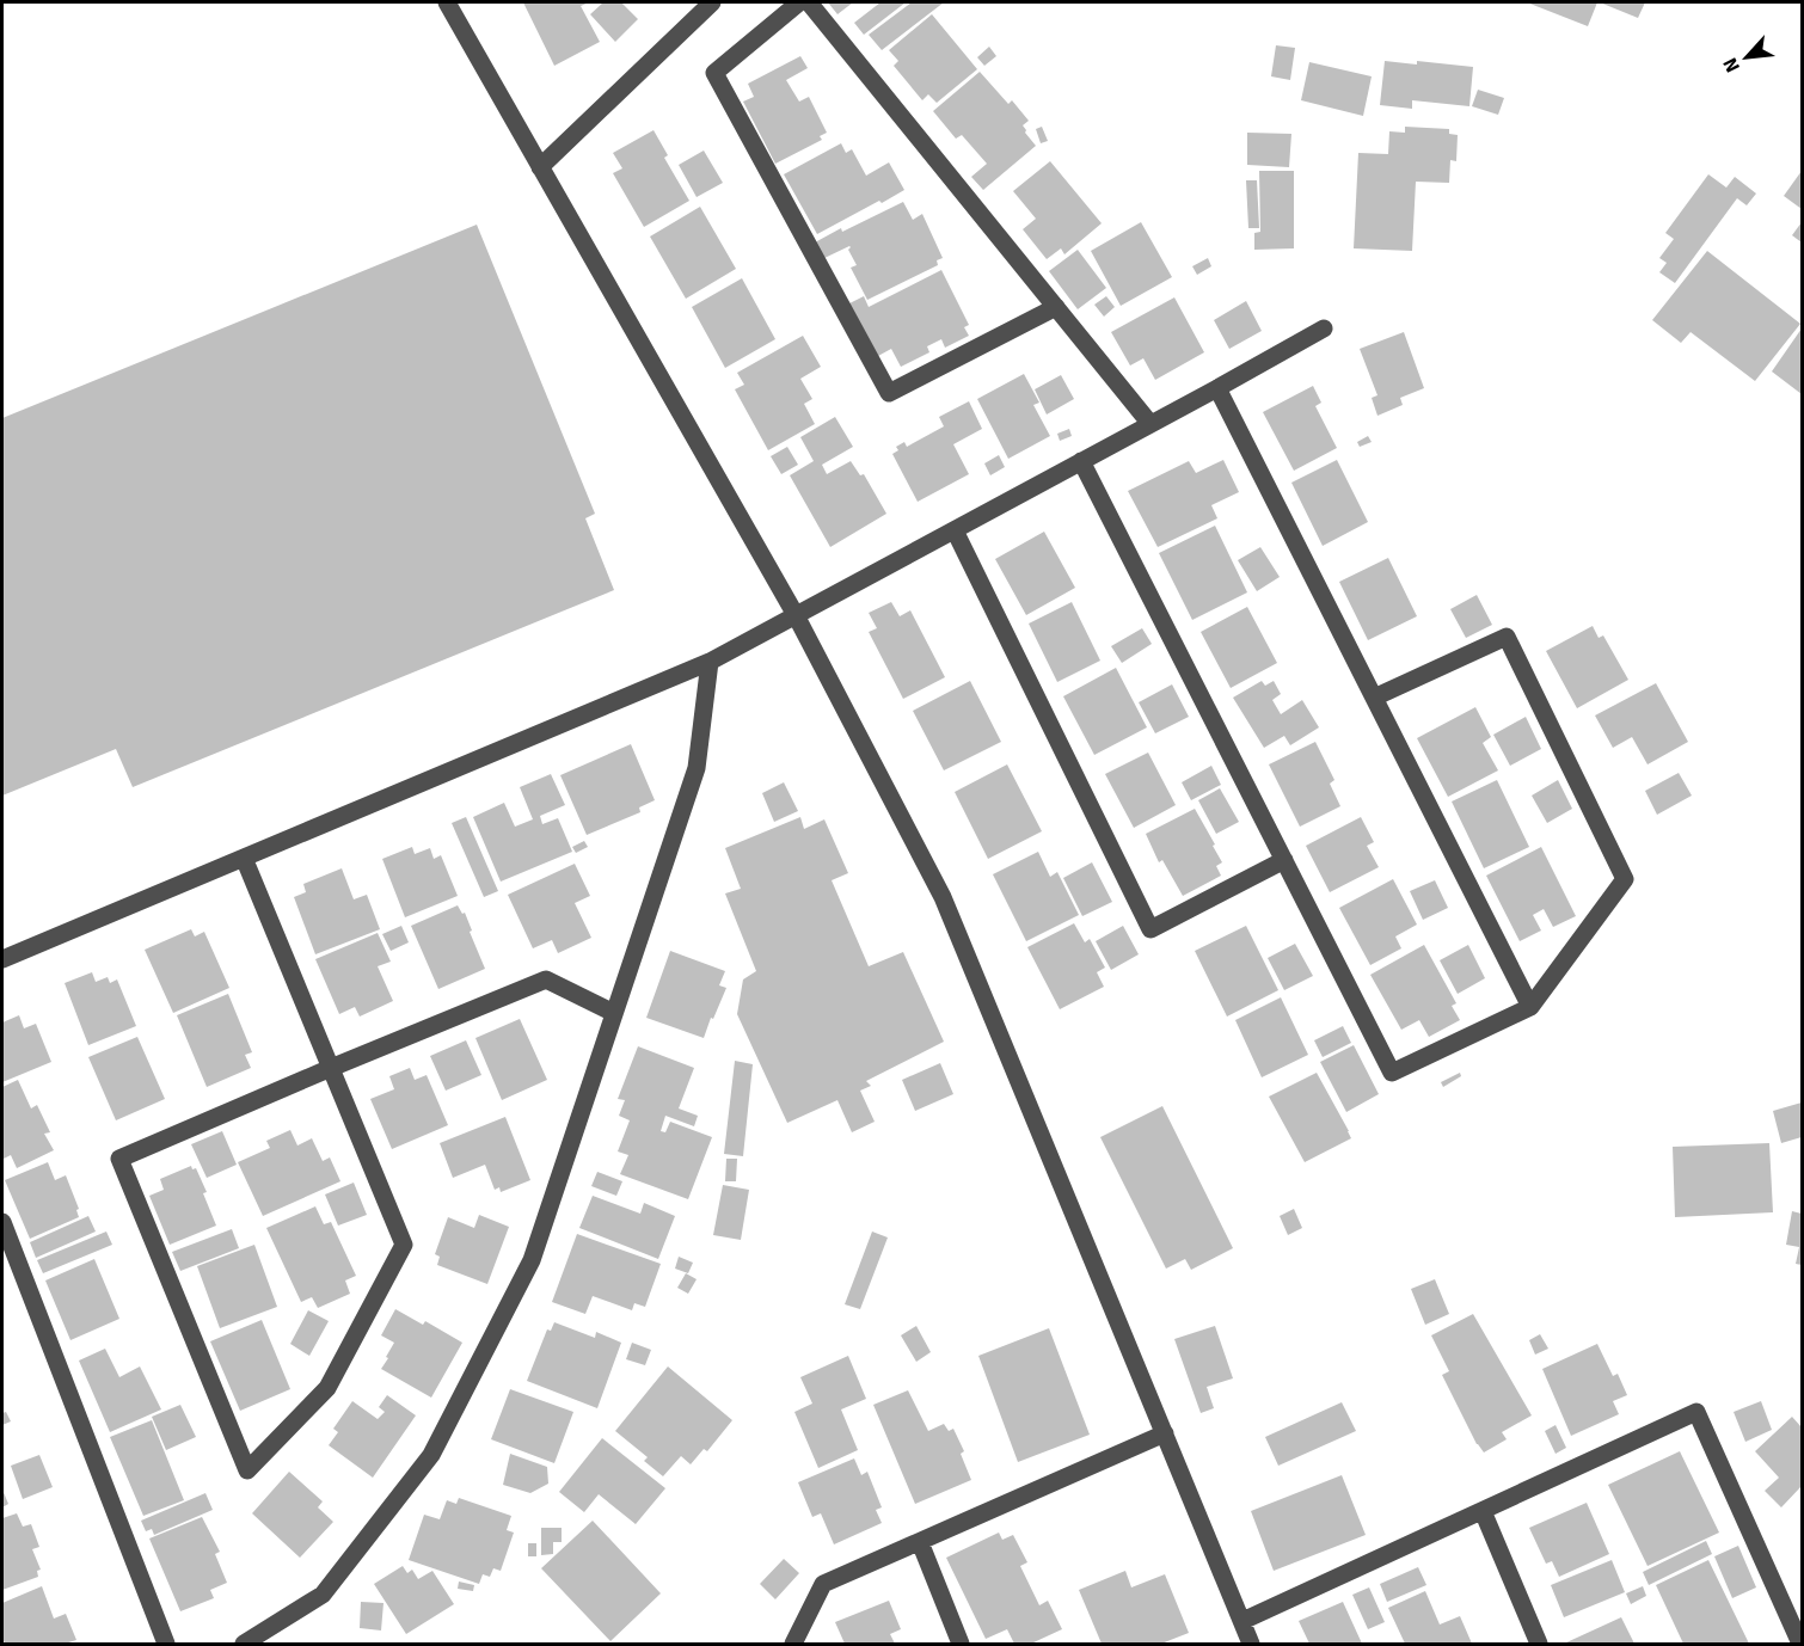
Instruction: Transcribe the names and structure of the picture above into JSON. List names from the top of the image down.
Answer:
{
  "north": "bottom left"
}
